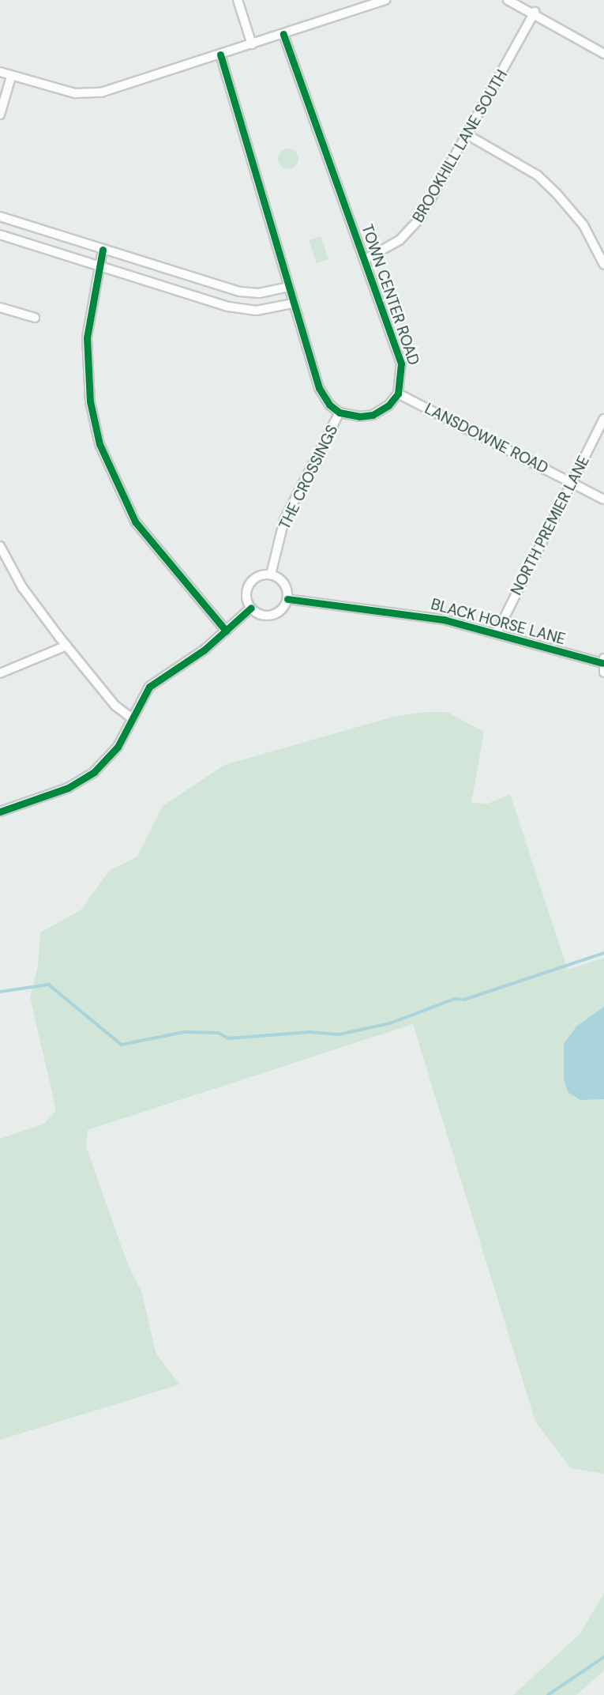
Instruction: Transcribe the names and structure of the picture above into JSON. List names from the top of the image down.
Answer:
{
  "streets": {
    "street": [
      "BROOKHILL LANE SOUTH",
      "TOWN CENTER ROAD",
      "LANSDOWNE ROAD",
      "THE CROSSINGS",
      "NORTH PREMIER LANE",
      "BLACK HORSE LANE"
    ]
  },
  "crossings": [
    ["BROOKHILL LANE SOUTH", "TOWN CENTER ROAD"],
    ["TOWN CENTER ROAD", "LANSDOWNE ROAD"],
    ["LANSDOWNE ROAD", "NORTH PREMIER LANE"],
    ["THE CROSSINGS", "BLACK HORSE LANE"],
    ["NORTH PREMIER LANE", "BLACK HORSE LANE"]
  ]
}
